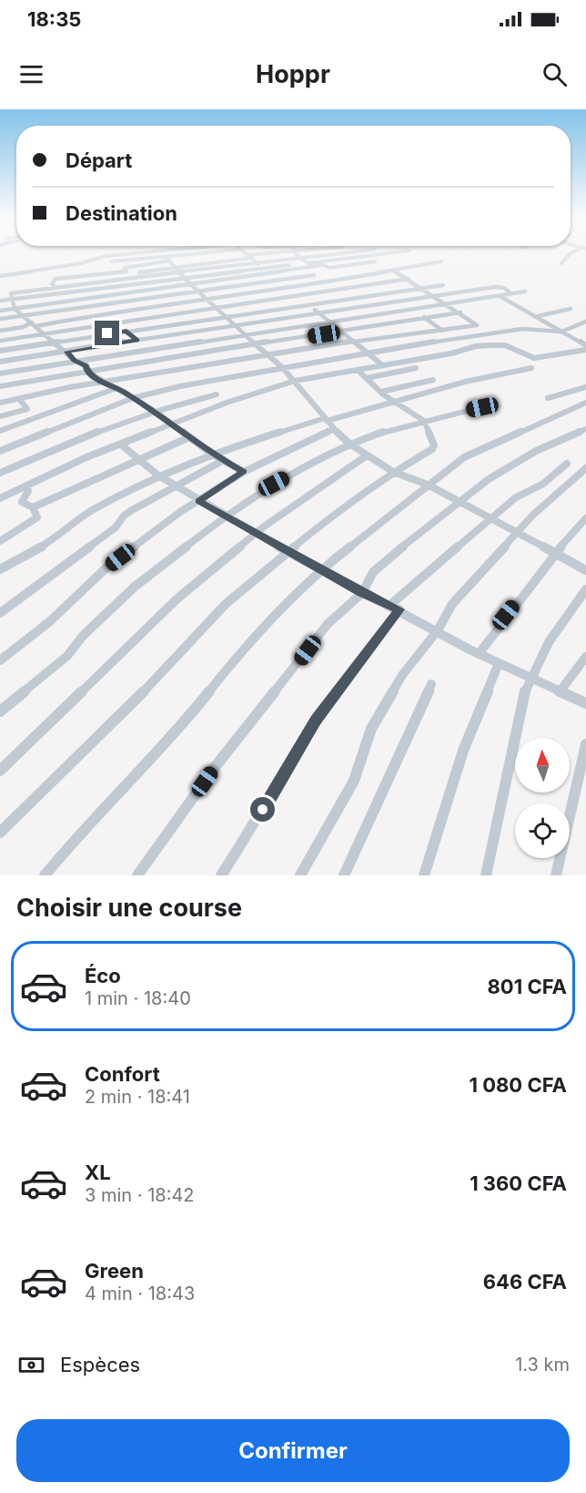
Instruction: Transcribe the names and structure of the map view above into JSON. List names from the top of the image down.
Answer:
{
  "north": "top",
  "page": {
    "status": "18:35",
    "header": "Hoppr",
    "banner": ["Départ", "Destination"],
    "heading": "Choisir une course",
    "list": [
      {
        "name": "Éco",
        "note": "1 min · 18:40",
        "value": "801 CFA"
      },
      {
        "name": "Confort",
        "note": "2 min · 18:41",
        "value": "1 080 CFA"
      },
      {
        "name": "XL",
        "note": "3 min · 18:42",
        "value": "1 360 CFA"
      },
      {
        "name": "Green",
        "note": "4 min · 18:43",
        "value": "646 CFA"
      }
    ],
    "pay": ["Espèces", "1.3 km"],
    "buttons": "Confirmer"
  }
}
